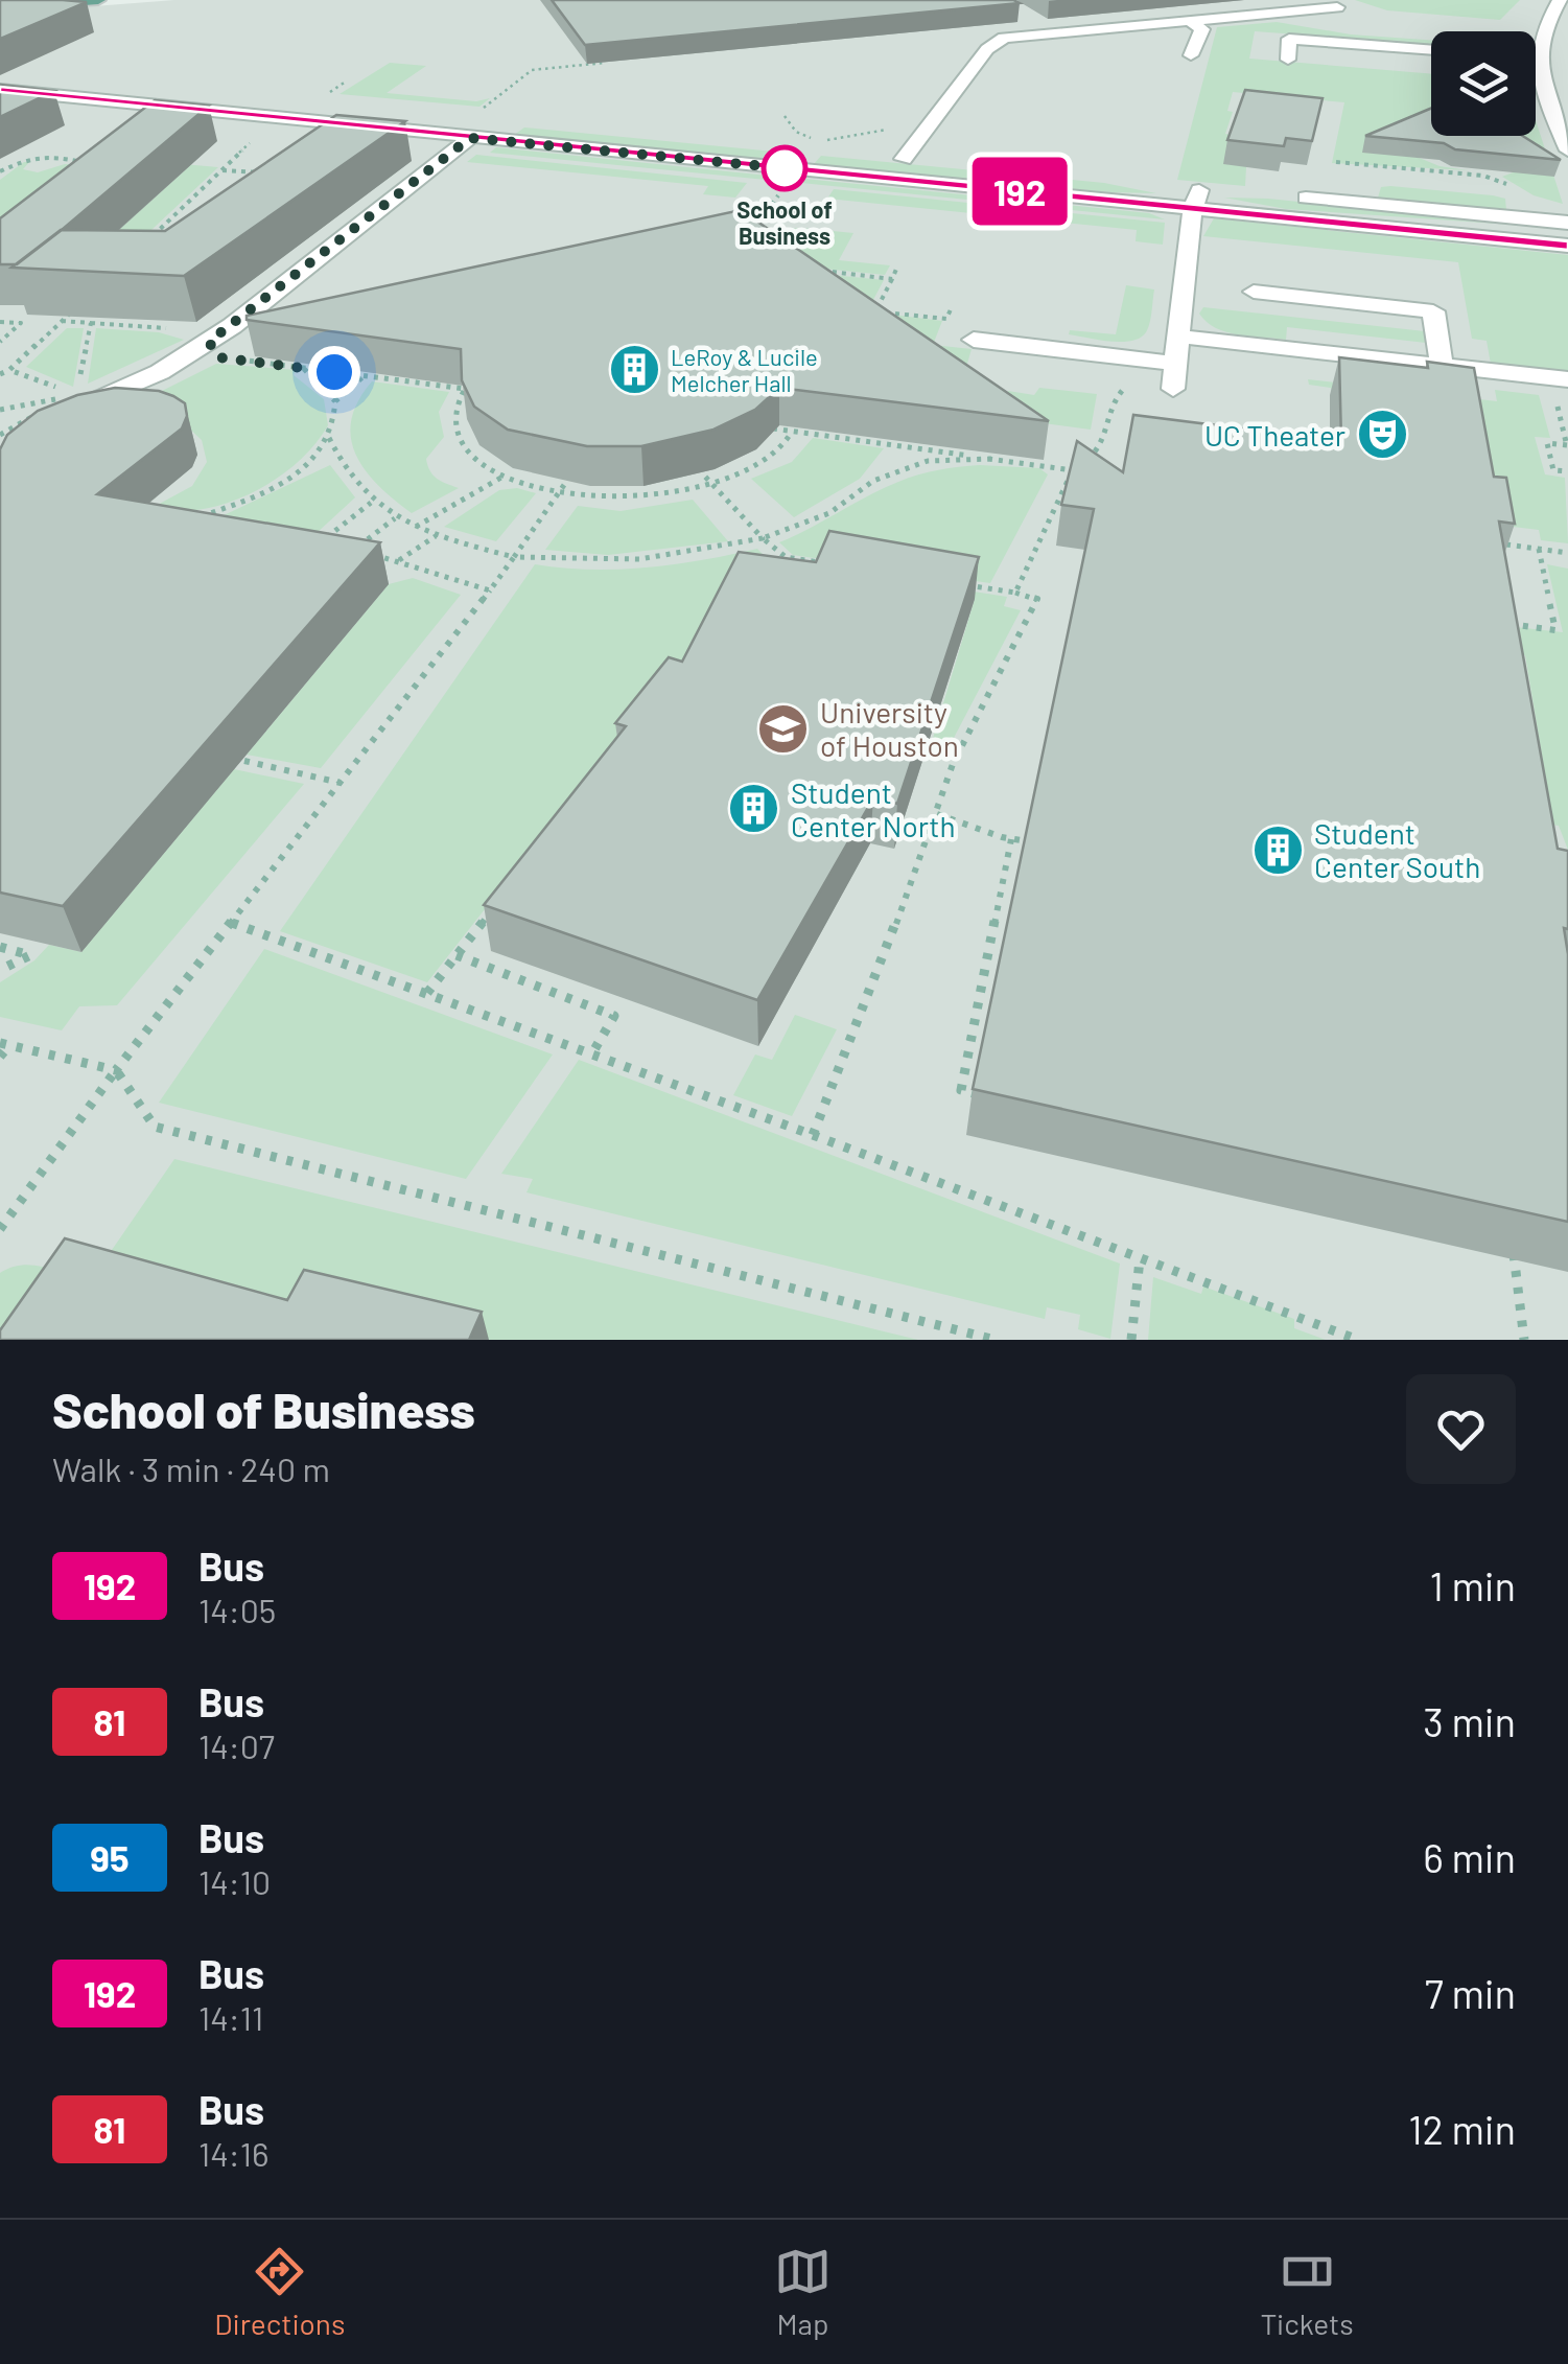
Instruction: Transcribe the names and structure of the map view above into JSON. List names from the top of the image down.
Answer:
{
  "places": {
    "other": ["School of Business"],
    "building": ["LeRoy & Lucile Melcher Hall", "Student Center North", "Student Center South"],
    "theatre": ["UC Theater"],
    "school or university": ["University of Houston"]
  },
  "lines": ["bus line 192"],
  "page": {
    "on_map": "192",
    "heading": ["School of Business", "Walk · 3 min · 240 m"],
    "list": [
      {
        "mark": "192",
        "name": "Bus",
        "note": "14:05",
        "value": "1 min"
      },
      {
        "mark": "81",
        "name": "Bus",
        "note": "14:07",
        "value": "3 min"
      },
      {
        "mark": "95",
        "name": "Bus",
        "note": "14:10",
        "value": "6 min"
      },
      {
        "mark": "192",
        "name": "Bus",
        "note": "14:11",
        "value": "7 min"
      },
      {
        "mark": "81",
        "name": "Bus",
        "note": "14:16",
        "value": "12 min"
      }
    ],
    "tabs": ["Directions", "Map", "Tickets"]
  }
}
